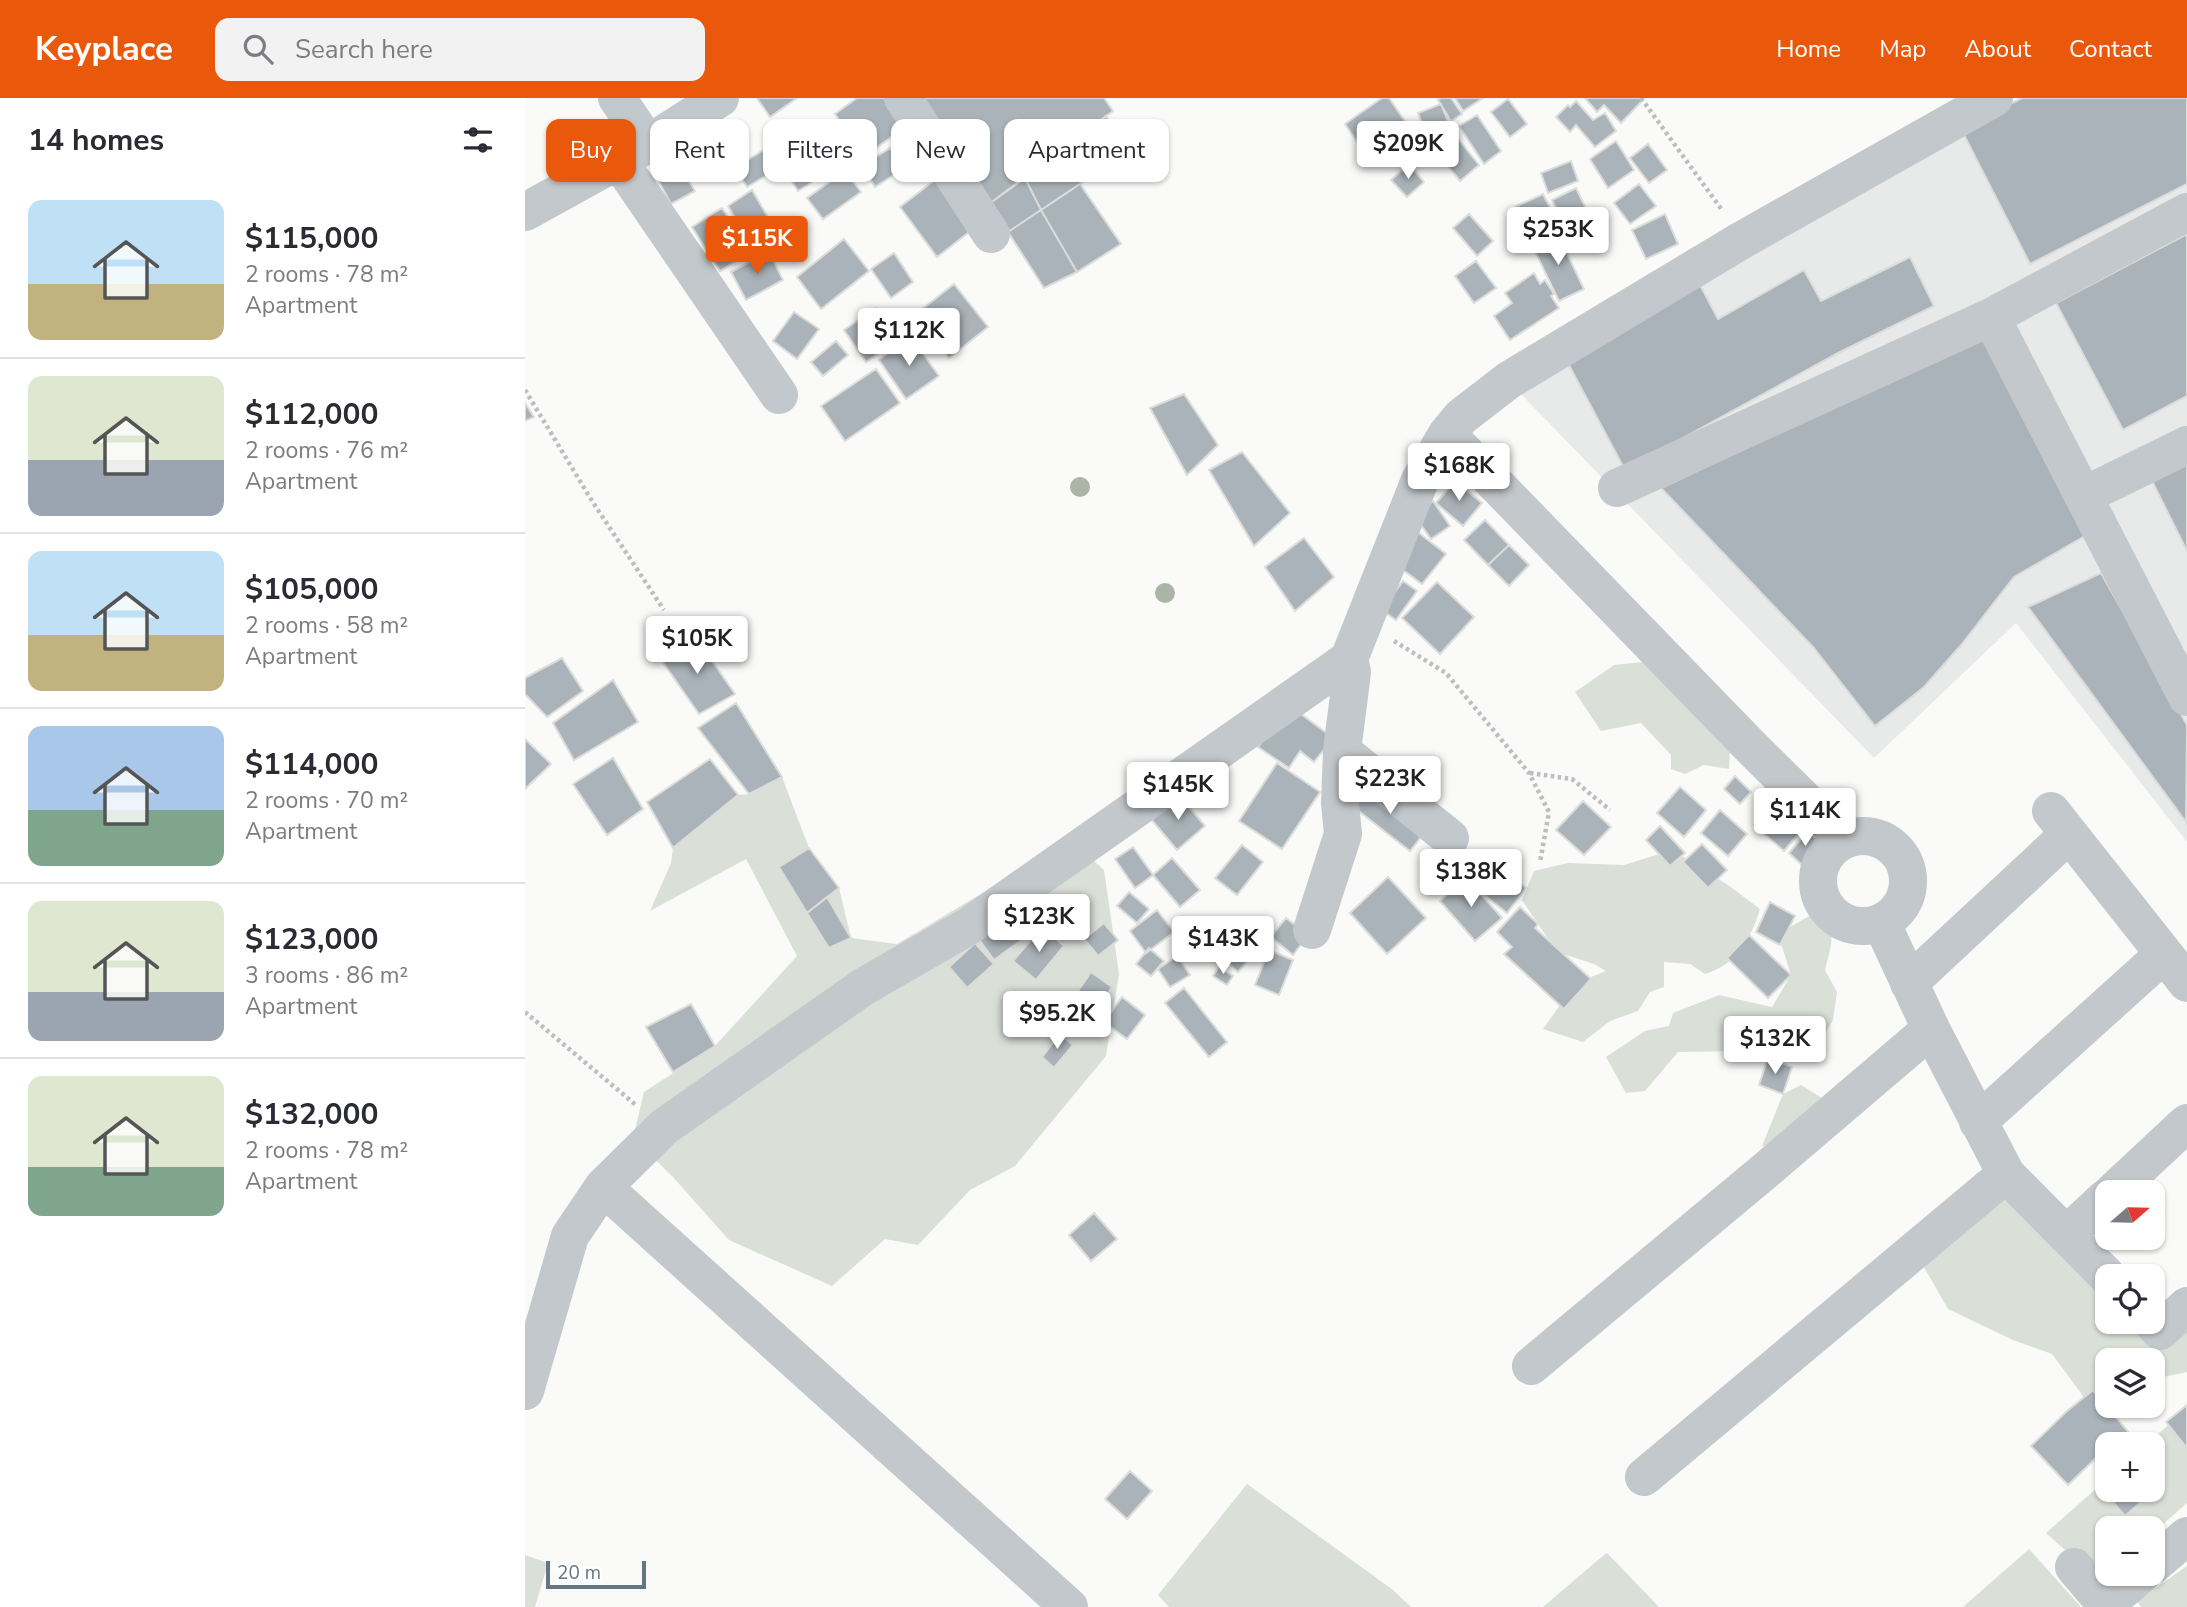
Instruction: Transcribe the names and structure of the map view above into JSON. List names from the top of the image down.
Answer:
{
  "scale_bar": "20 m",
  "north": "right",
  "page": {
    "header": "Keyplace",
    "search": "Search here",
    "nav": [
      "Home",
      "Map",
      "About",
      "Contact"
    ],
    "heading": "14 homes",
    "chip": [
      "Buy",
      "Rent",
      "Filters",
      "New",
      "Apartment"
    ],
    "price": [
      "$209K",
      "$253K",
      "$115K",
      "$112K",
      "$168K",
      "$105K",
      "$223K",
      "$145K",
      "$114K",
      "$138K",
      "$123K",
      "$143K",
      "$95.2K",
      "$132K"
    ],
    "list": [
      {
        "name": "$115,000",
        "note": "2 rooms · 78 m² · Apartment"
      },
      {
        "name": "$112,000",
        "note": "2 rooms · 76 m² · Apartment"
      },
      {
        "name": "$105,000",
        "note": "2 rooms · 58 m² · Apartment"
      },
      {
        "name": "$114,000",
        "note": "2 rooms · 70 m² · Apartment"
      },
      {
        "name": "$123,000",
        "note": "3 rooms · 86 m² · Apartment"
      },
      {
        "name": "$132,000",
        "note": "2 rooms · 78 m² · Apartment"
      }
    ],
    "map_buttons": ["+", "−"],
    "scale": "20 m"
  }
}
